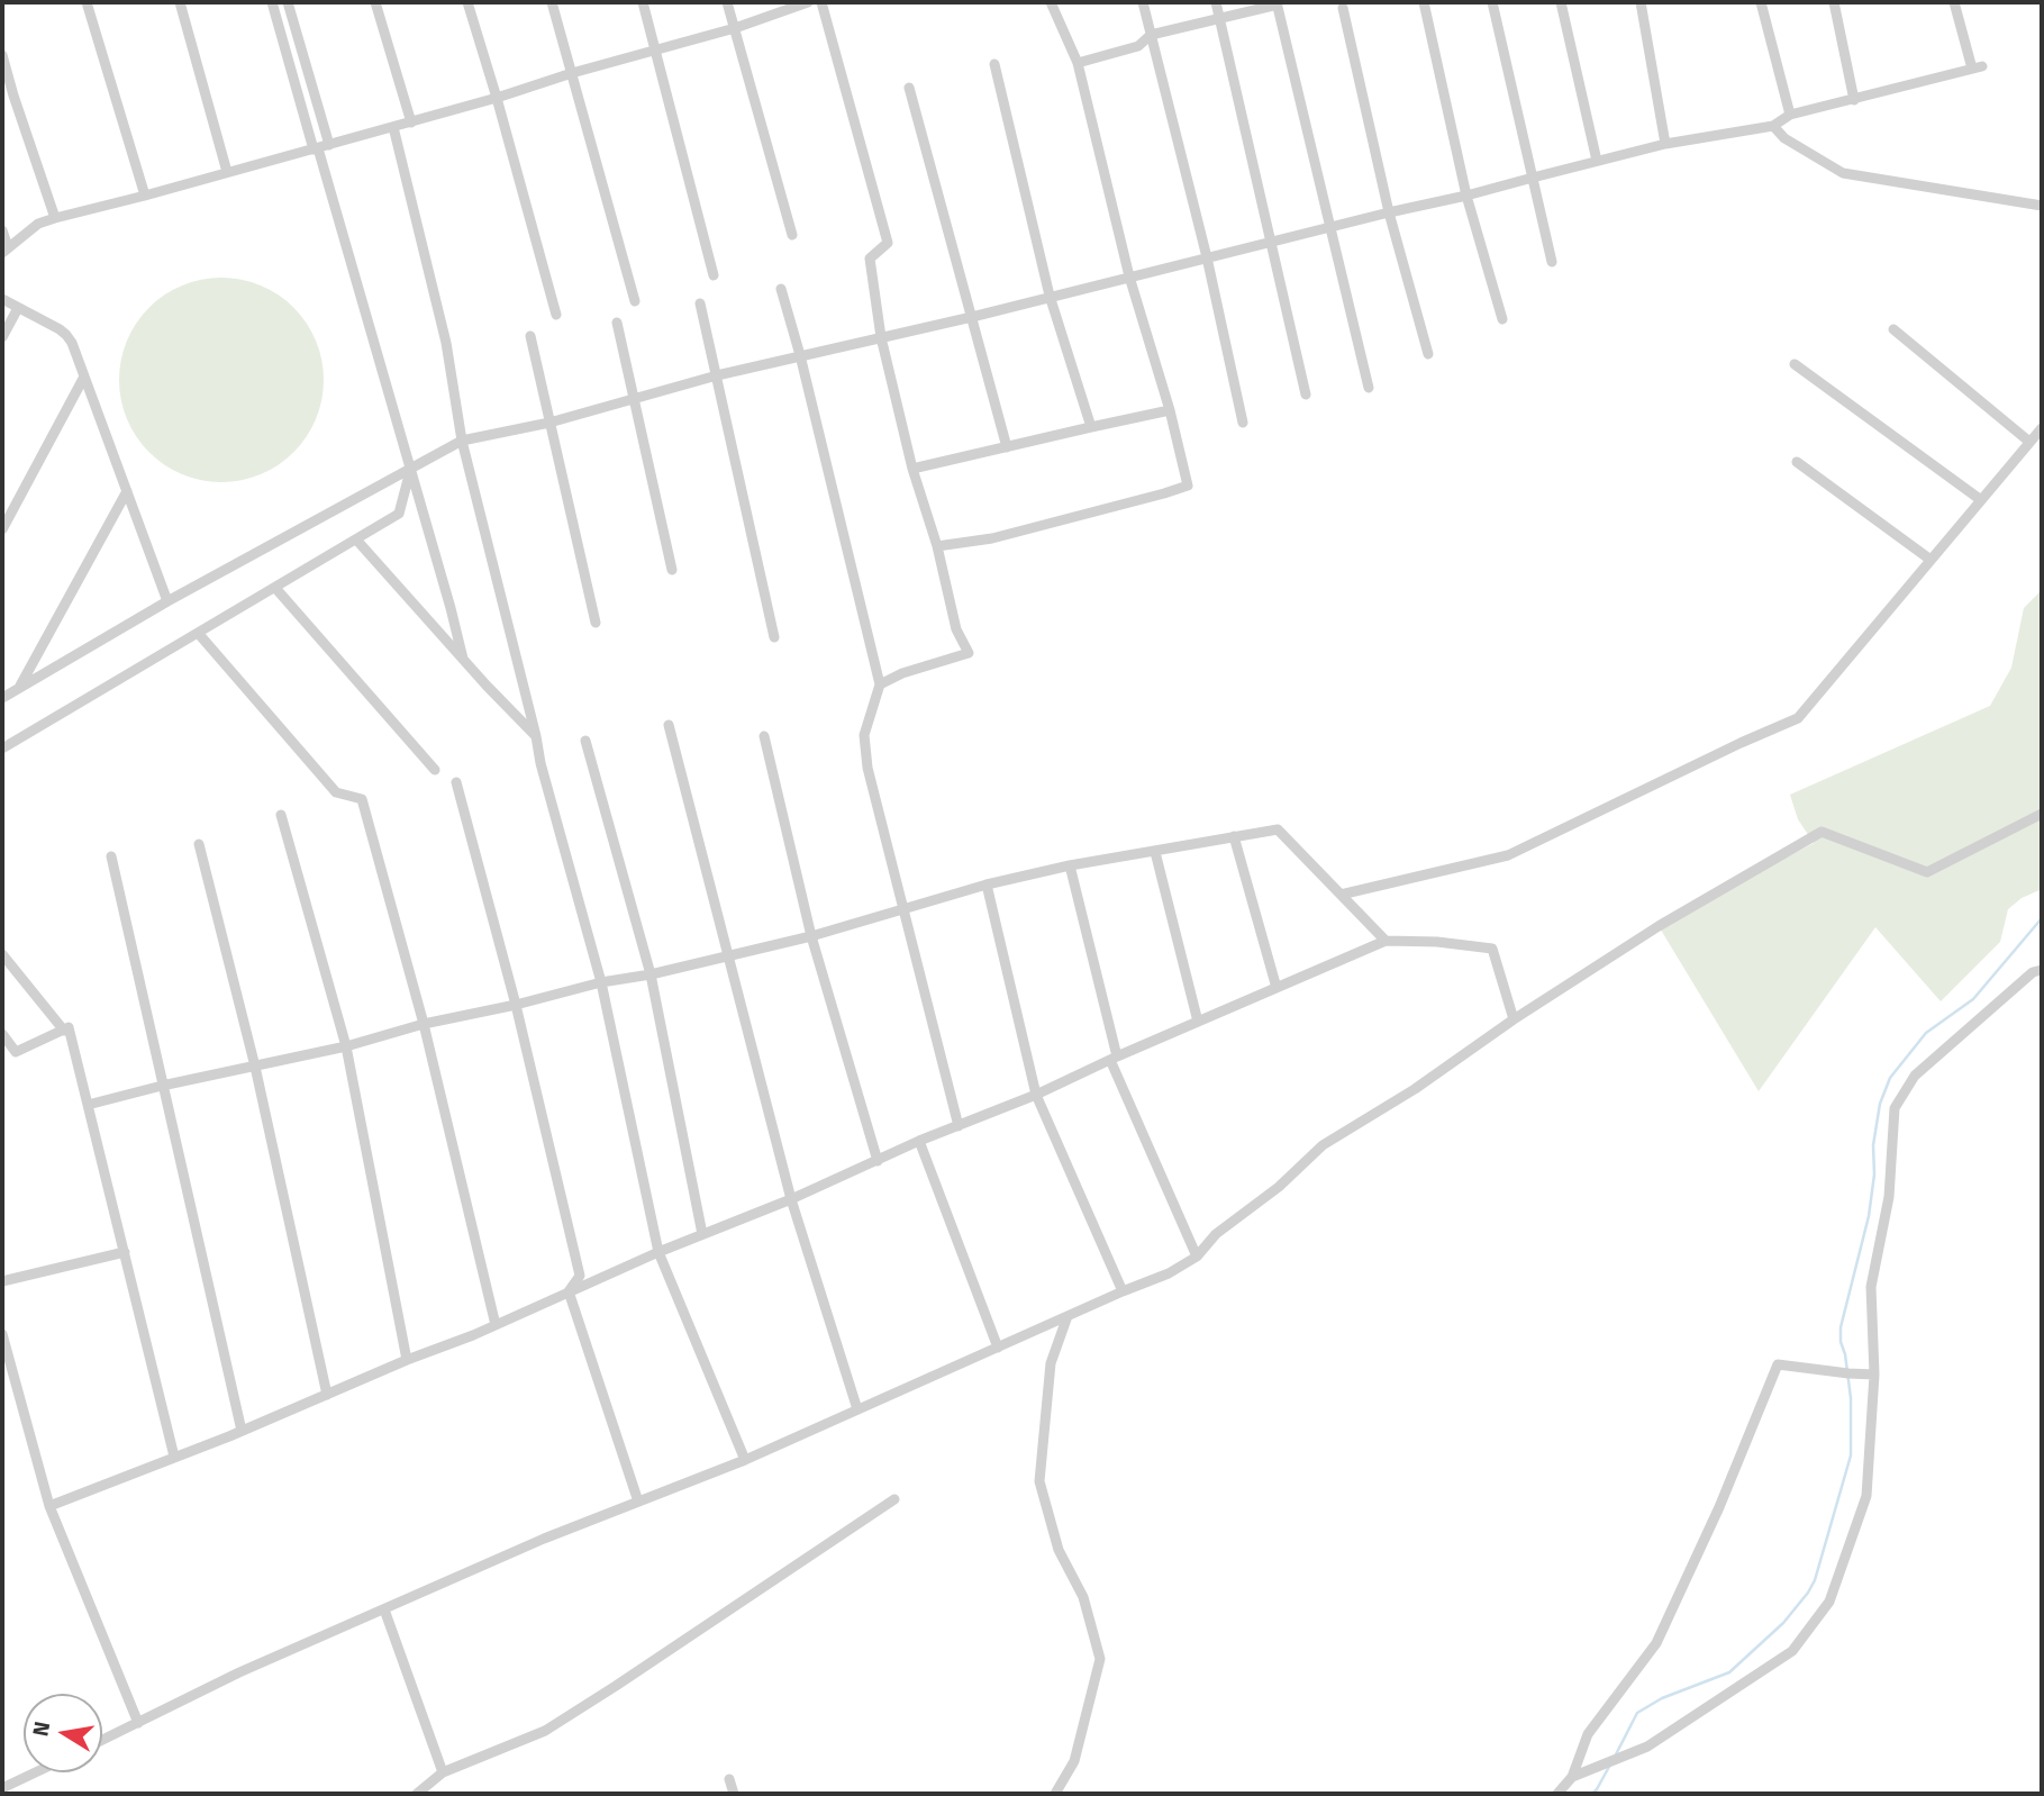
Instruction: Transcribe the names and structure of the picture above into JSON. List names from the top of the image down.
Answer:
{
  "north": "left"
}
